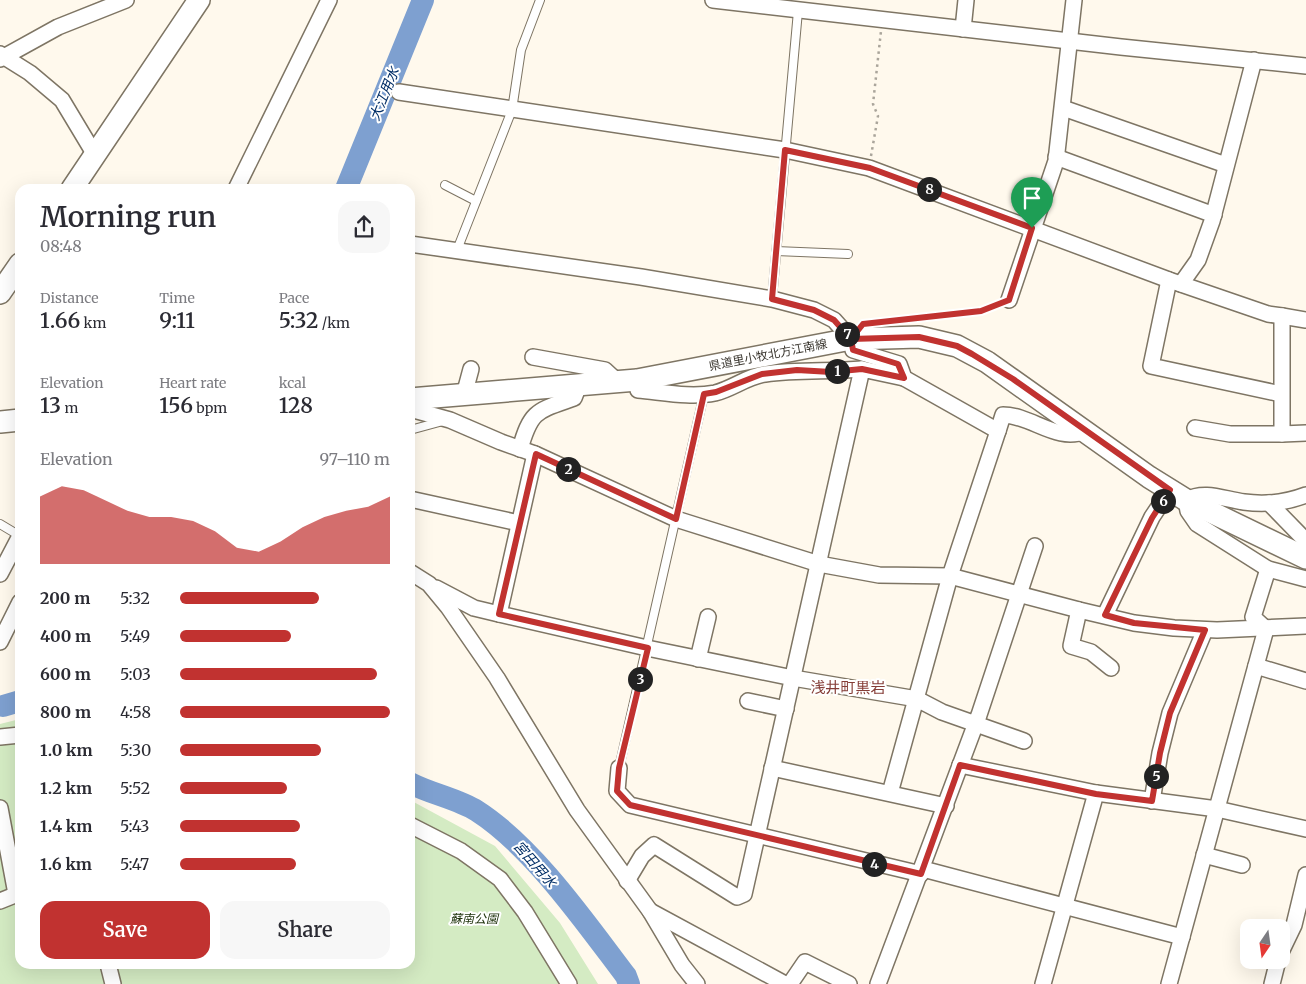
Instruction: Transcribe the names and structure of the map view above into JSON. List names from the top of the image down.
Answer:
{
  "streets": {
    "main road": ["県道里小牧北方江南線"]
  },
  "districts": ["浅井町黒岩"],
  "water": ["大江用水", "宮田用水"],
  "parks": ["蘇南公園"],
  "north": "bottom",
  "page": {
    "pins": [
      "8",
      "7",
      "1",
      "2",
      "6",
      "3",
      "5",
      "4"
    ],
    "heading": ["Morning run", "08:48"],
    "stats": [
      ["Distance", "1.66 km"],
      ["Time", "9:11"],
      ["Pace", "5:32 /km"],
      ["Elevation", "13 m"],
      ["Heart rate", "156 bpm"],
      ["kcal", "128"]
    ],
    "chart": ["Elevation", "97–110 m"],
    "list": [
      {
        "name": "200 m",
        "note": "5:32"
      },
      {
        "name": "400 m",
        "note": "5:49"
      },
      {
        "name": "600 m",
        "note": "5:03"
      },
      {
        "name": "800 m",
        "note": "4:58"
      },
      {
        "name": "1.0 km",
        "note": "5:30"
      },
      {
        "name": "1.2 km",
        "note": "5:52"
      },
      {
        "name": "1.4 km",
        "note": "5:43"
      },
      {
        "name": "1.6 km",
        "note": "5:47"
      }
    ],
    "buttons": ["Save", "Share"]
  }
}
